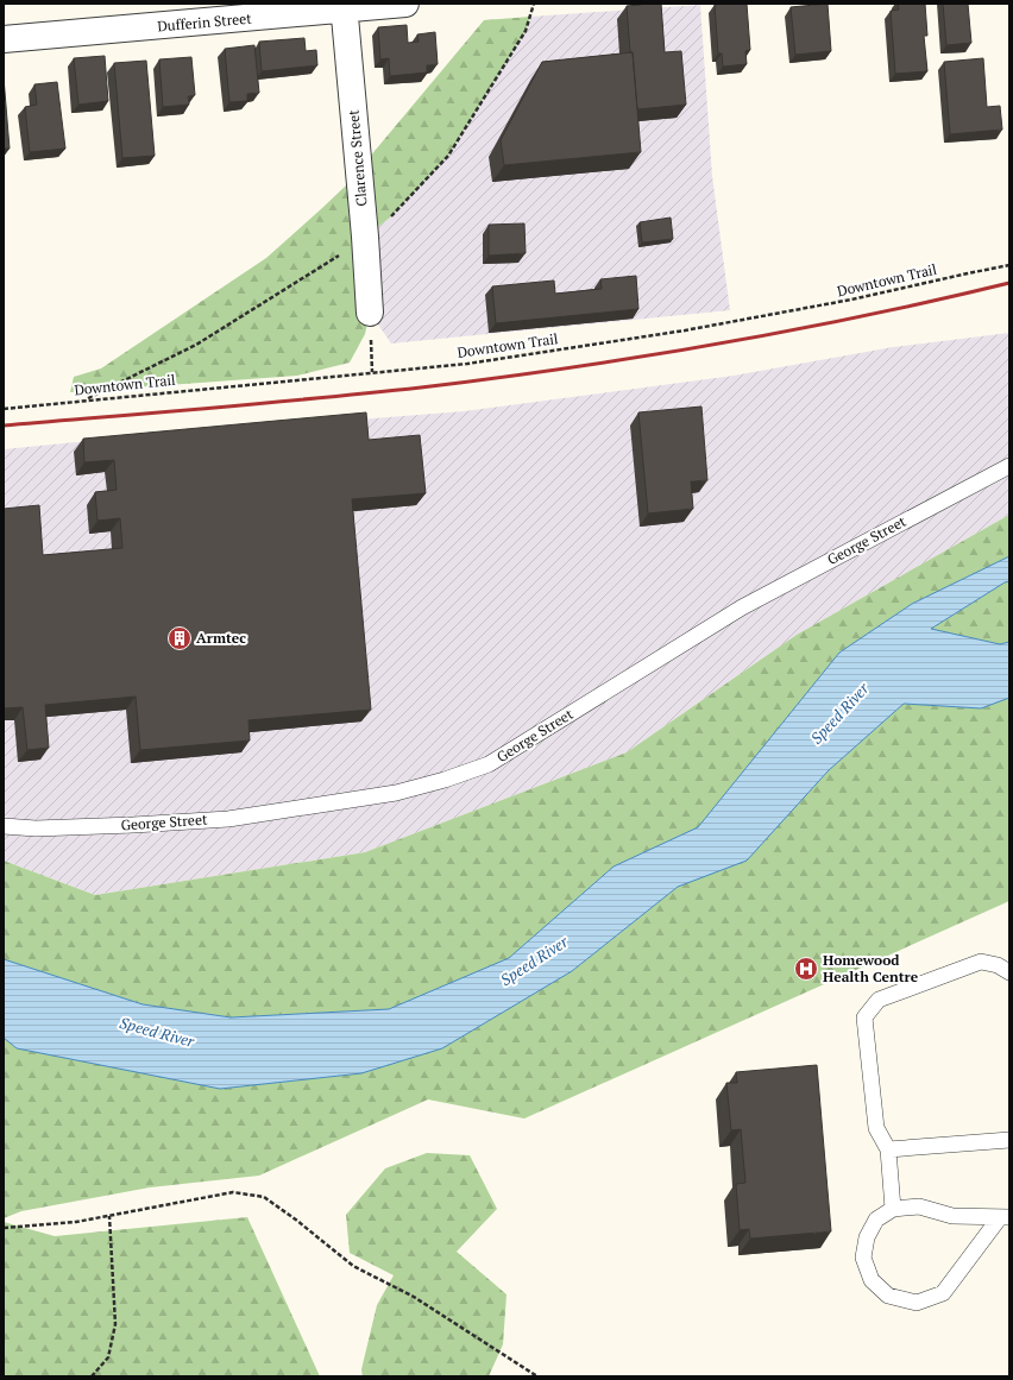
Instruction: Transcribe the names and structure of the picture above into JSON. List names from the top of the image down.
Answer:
{
  "streets": {
    "street": ["Dufferin Street", "Clarence Street"],
    "lane": ["George Street"],
    "path": ["Downtown Trail"]
  },
  "crossings": [
    ["Dufferin Street", "Clarence Street"]
  ],
  "water": ["Speed River"],
  "places": {
    "building": ["Armtec"],
    "hospital": ["Homewood Health Centre"]
  }
}
